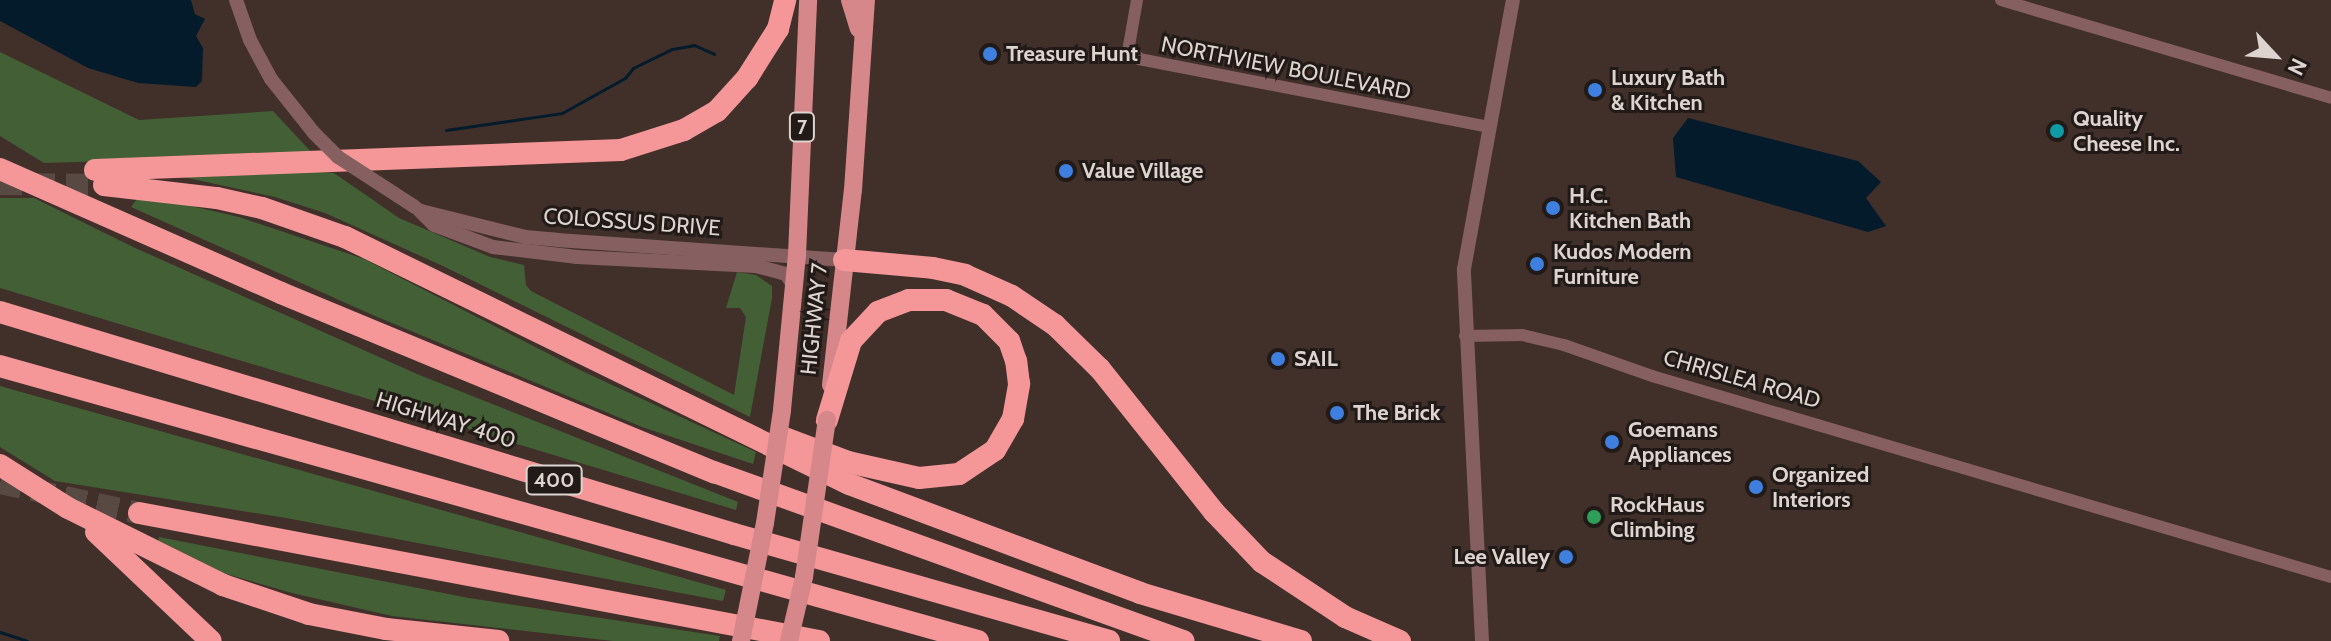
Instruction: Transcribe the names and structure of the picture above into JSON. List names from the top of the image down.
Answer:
{
  "streets": {
    "highway": ["HIGHWAY 400", "400"],
    "main road": ["7", "HIGHWAY 7"],
    "street": ["NORTHVIEW BOULEVARD", "COLOSSUS DRIVE", "CHRISLEA ROAD"]
  },
  "crossings": [
    ["COLOSSUS DRIVE", "HIGHWAY 7"]
  ],
  "places": [
    "Treasure Hunt",
    "Luxury Bath & Kitchen",
    "Quality Cheese Inc.",
    "Value Village",
    "H.C. Kitchen Bath",
    "Kudos Modern Furniture",
    "SAIL",
    "The Brick",
    "Goemans Appliances",
    "Organized Interiors",
    "RockHaus Climbing",
    "Lee Valley"
  ],
  "north": "bottom right"
}
